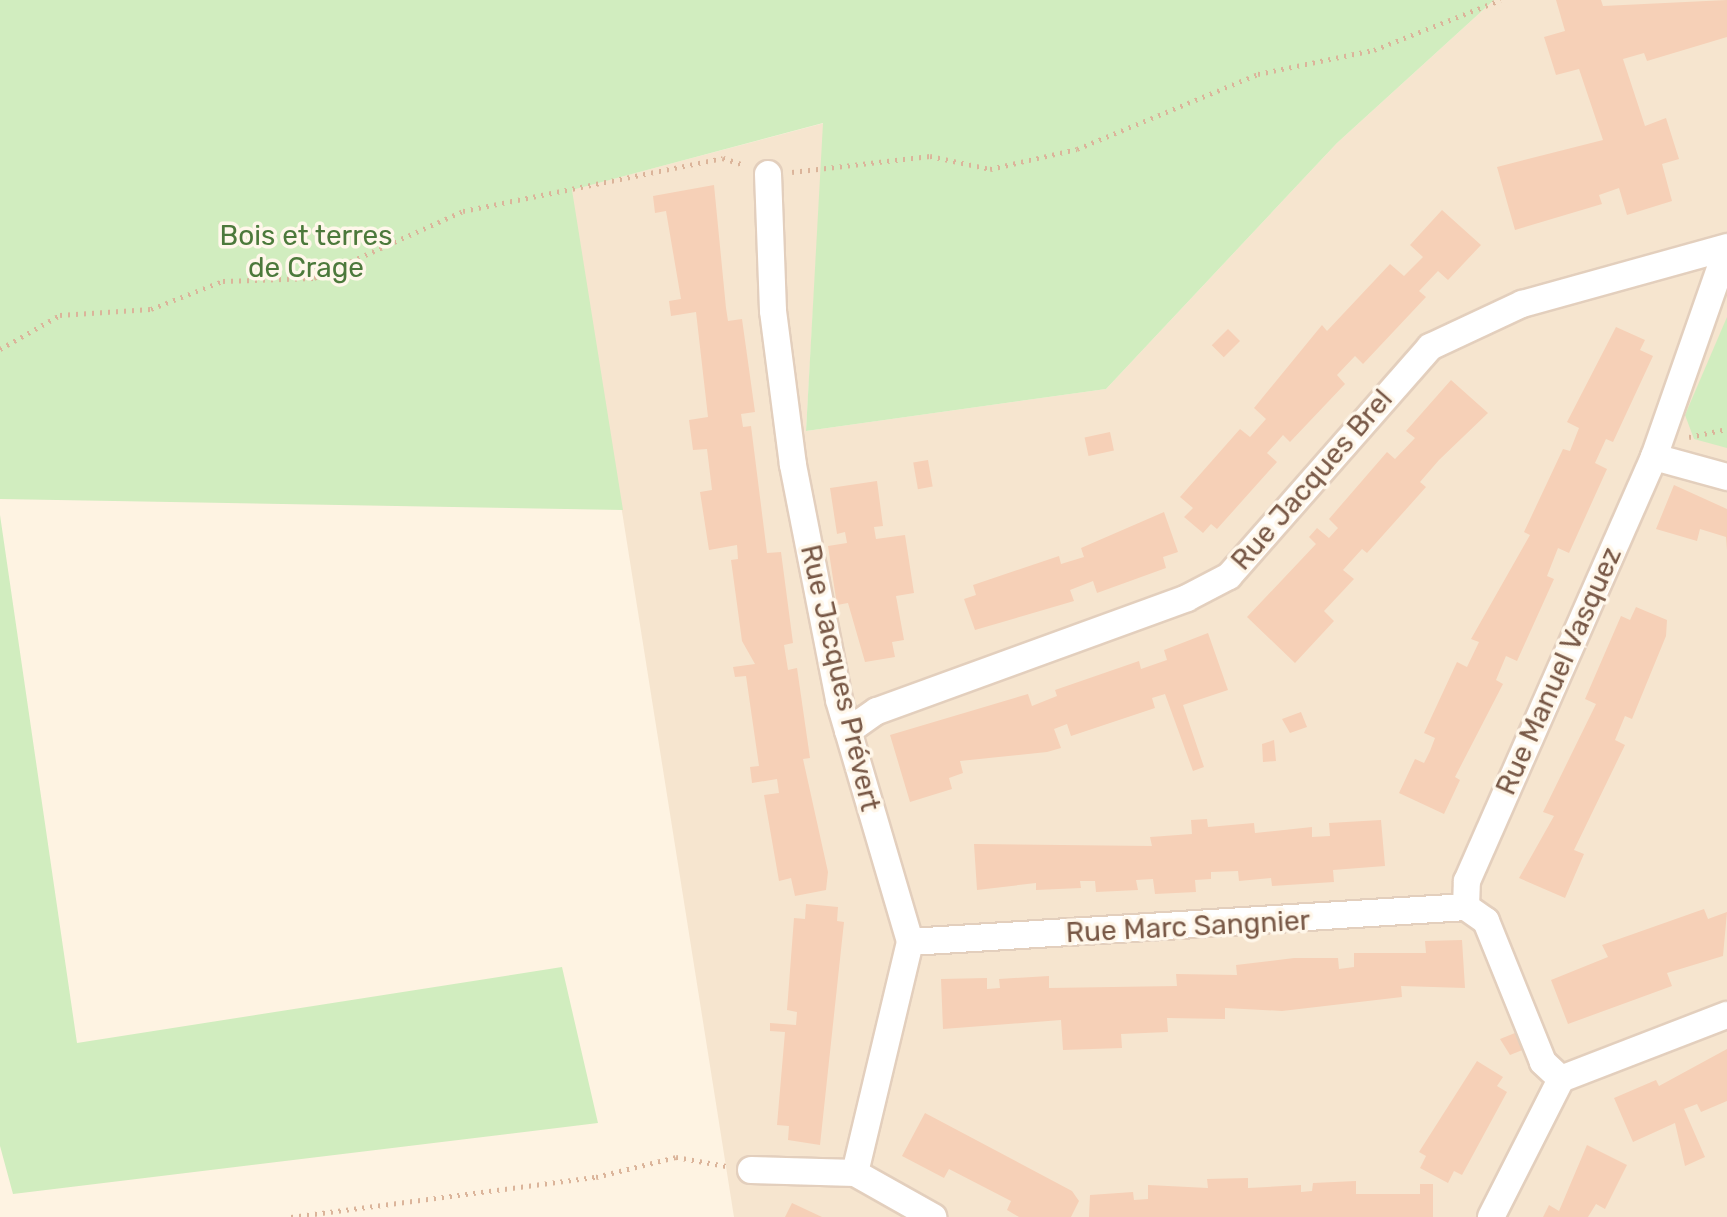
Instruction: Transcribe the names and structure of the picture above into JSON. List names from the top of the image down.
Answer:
{
  "streets": {
    "street": [
      "Rue Jacques Brel",
      "Rue Manuel Vasquez",
      "Rue Jacques Prévert",
      "Rue Marc Sangnier"
    ]
  },
  "crossings": [
    ["Rue Jacques Brel", "Rue Manuel Vasquez"],
    ["Rue Jacques Brel", "Rue Jacques Prévert"],
    ["Rue Manuel Vasquez", "Rue Marc Sangnier"],
    ["Rue Jacques Prévert", "Rue Marc Sangnier"]
  ],
  "parks": ["Bois et terres de Crage"]
}
